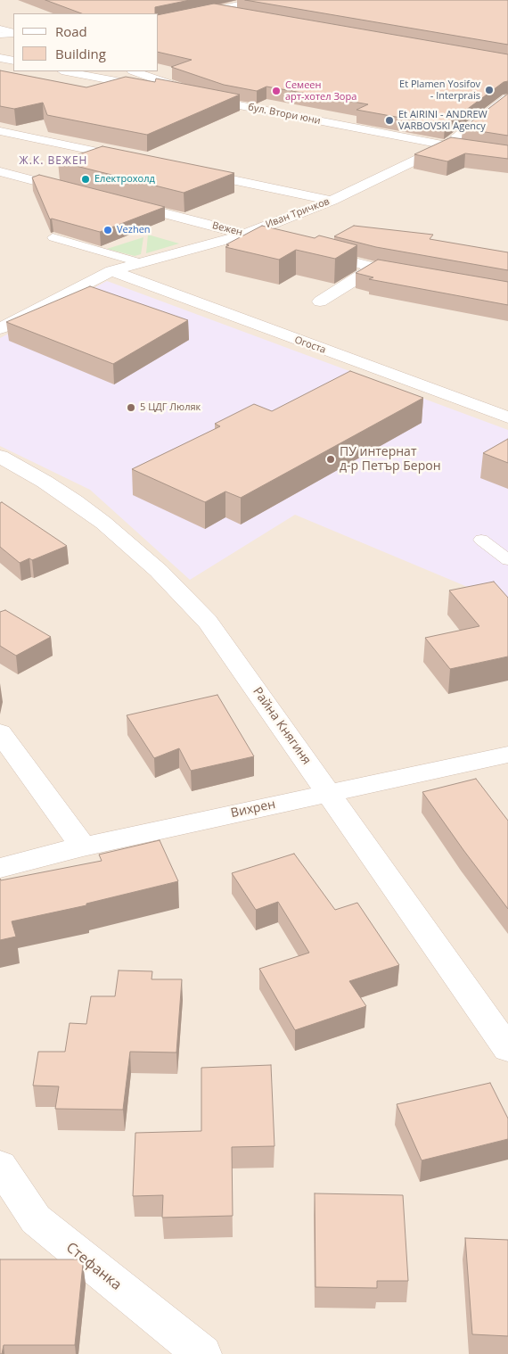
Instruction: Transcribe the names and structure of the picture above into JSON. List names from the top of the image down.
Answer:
{
  "streets": {
    "street": [
      "бул. Втори юни",
      "Иван Тричков",
      "Вежен",
      "Огоста",
      "Райна Княгиня",
      "Вихрен",
      "Стефанка"
    ]
  },
  "crossings": [
    ["бул. Втори юни", "Иван Тричков"],
    ["Иван Тричков", "Вежен"],
    ["Иван Тричков", "Огоста"],
    ["Райна Княгиня", "Вихрен"]
  ],
  "districts": ["Ж.К. ВЕЖЕН"],
  "places": [
    "Et Plamen Yosifov - Interprais",
    "Семеен арт-хотел Зора",
    "Et AIRINI - ANDREW VARBOVSKI Agency",
    "Електрохолд",
    "Vezhen",
    "5 ЦДГ Люляк",
    "ПУ интернат д-р Петър Берон"
  ],
  "legend": ["Road", "Building"]
}
